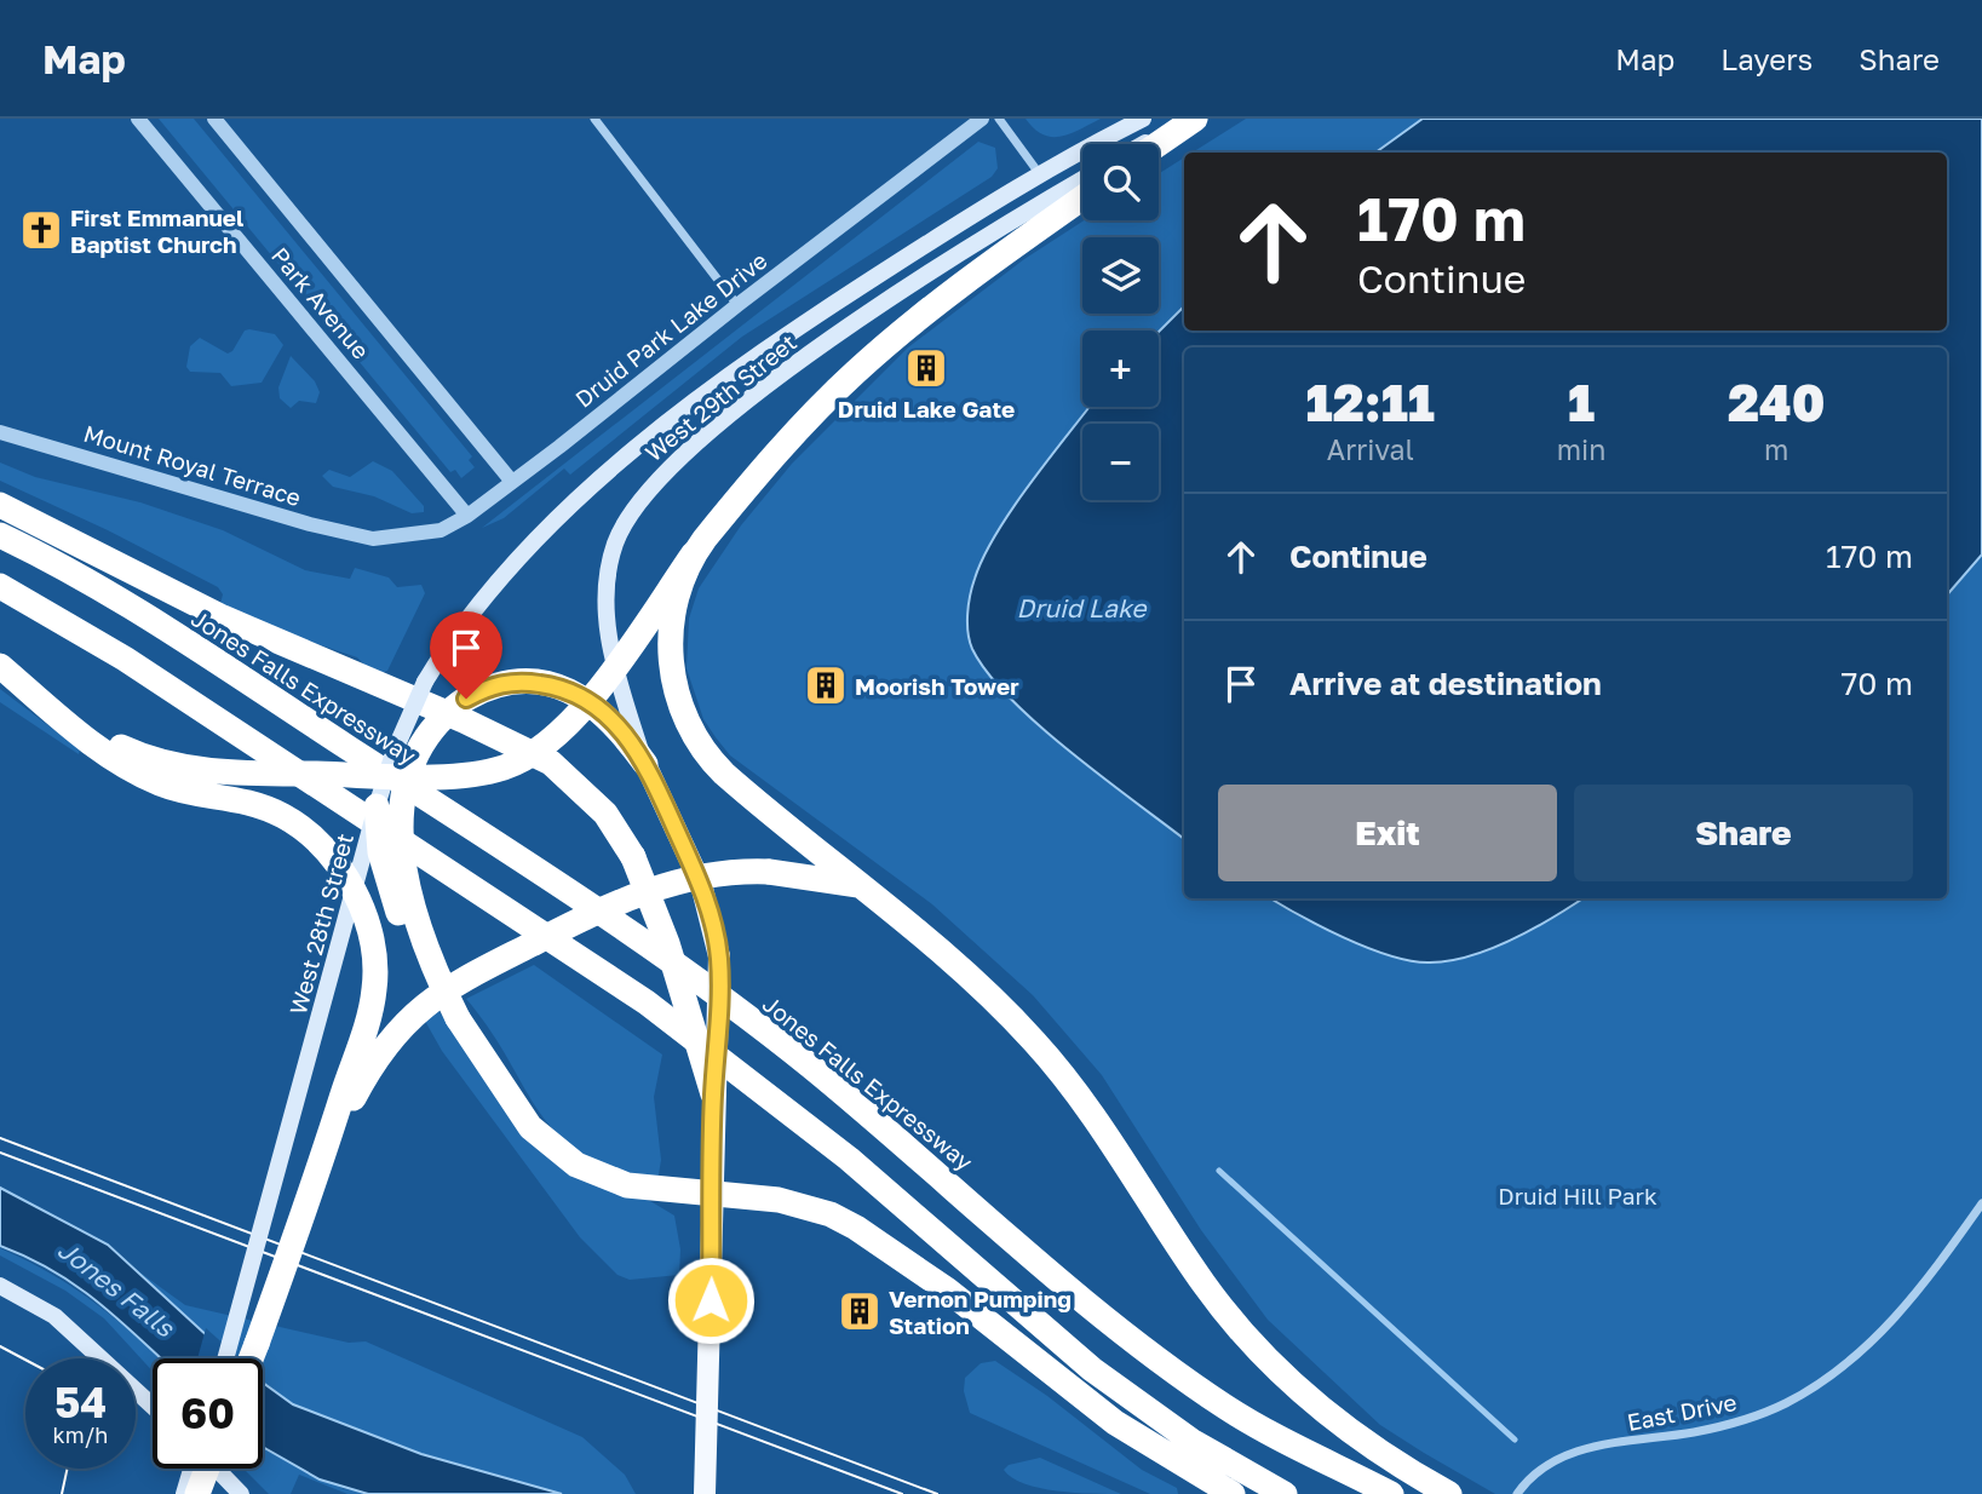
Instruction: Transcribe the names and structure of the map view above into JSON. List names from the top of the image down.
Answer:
{
  "streets": {
    "highway": ["Jones Falls Expressway"],
    "main road": ["West 29th Street", "West 28th Street"],
    "street": [
      "Park Avenue",
      "Druid Park Lake Drive",
      "Mount Royal Terrace",
      "East Drive"
    ]
  },
  "crossings": [
    ["Park Avenue", "Druid Park Lake Drive"],
    ["Druid Park Lake Drive", "Mount Royal Terrace"]
  ],
  "water": ["Druid Lake", "Jones Falls"],
  "parks": ["Druid Hill Park"],
  "places": {
    "church": ["First Emmanuel Baptist Church"],
    "building": ["Druid Lake Gate", "Moorish Tower", "Vernon Pumping Station"]
  },
  "page": {
    "header": "Map",
    "nav": ["Map", "Layers", "Share"],
    "map_buttons": ["+", "−"],
    "turn": ["170 m", "Continue"],
    "eta": [
      "12:11",
      "Arrival",
      "1",
      "min",
      "240",
      "m"
    ],
    "list": [
      {
        "name": "Continue",
        "value": "170 m"
      },
      {
        "name": "Arrive at destination",
        "value": "70 m"
      }
    ],
    "buttons": ["Exit", "Share"],
    "speed": "54 km/h",
    "limit": "60"
  }
}
